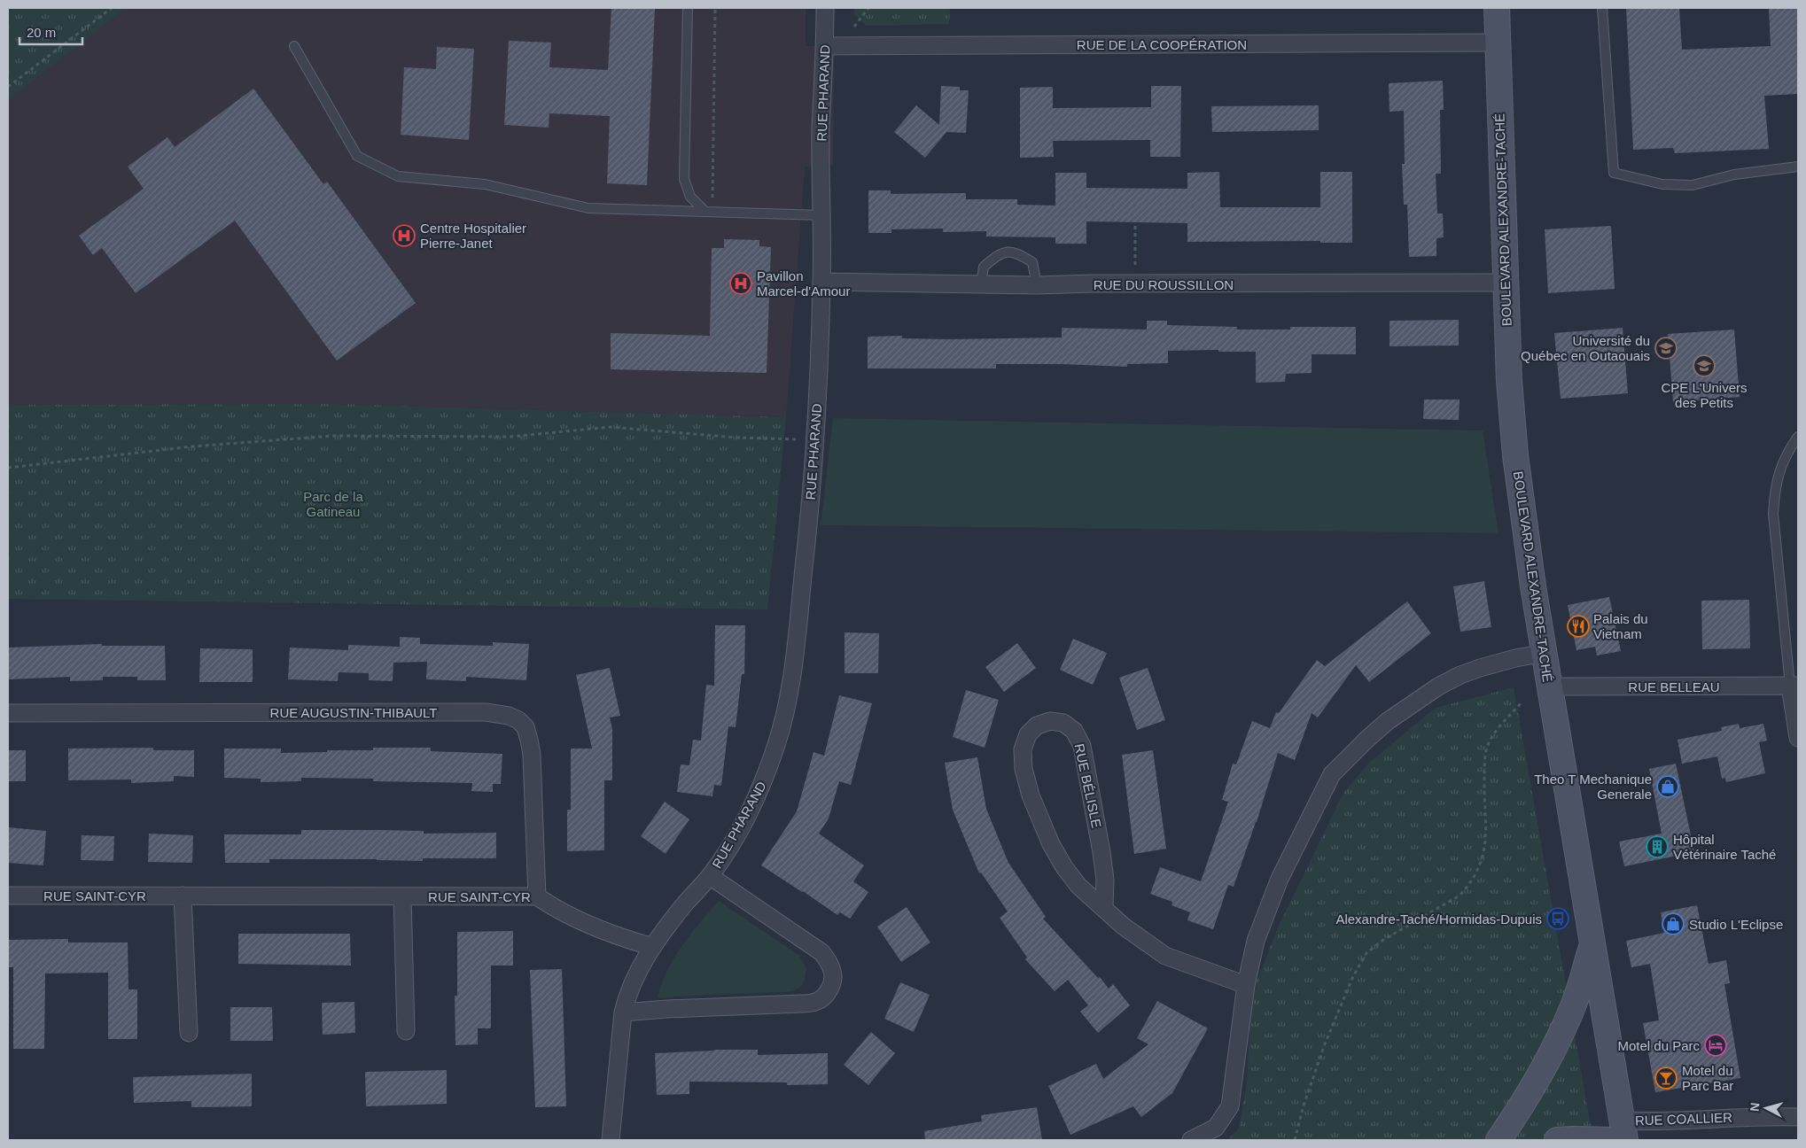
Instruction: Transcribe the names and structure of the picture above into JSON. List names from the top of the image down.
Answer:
{
  "streets": {
    "main road": ["BOULEVARD ALEXANDRE-TACHÉ"],
    "street": [
      "RUE DE LA COOPÉRATION",
      "RUE PHARAND",
      "RUE DU ROUSSILLON",
      "RUE BELLEAU",
      "RUE AUGUSTIN-THIBAULT",
      "RUE BÉLISLE",
      "RUE SAINT-CYR",
      "RUE COALLIER"
    ]
  },
  "crossings": [
    ["RUE DE LA COOPÉRATION", "RUE PHARAND"],
    ["RUE DE LA COOPÉRATION", "BOULEVARD ALEXANDRE-TACHÉ"],
    ["RUE PHARAND", "RUE DU ROUSSILLON"],
    ["RUE PHARAND", "RUE SAINT-CYR"],
    ["BOULEVARD ALEXANDRE-TACHÉ", "RUE DU ROUSSILLON"],
    ["BOULEVARD ALEXANDRE-TACHÉ", "RUE BELLEAU"],
    ["BOULEVARD ALEXANDRE-TACHÉ", "RUE COALLIER"],
    ["RUE AUGUSTIN-THIBAULT", "RUE SAINT-CYR"]
  ],
  "parks": ["Parc de la Gatineau"],
  "places": {
    "hospital": ["Centre Hospitalier Pierre-Janet", "Pavillon Marcel-d'Amour"],
    "school or university": ["Université du Québec en Outaouais", "CPE L'Univers des Petits"],
    "restaurant": ["Palais du Vietnam"],
    "shop": ["Theo T Mechanique Generale", "Studio L'Eclipse"],
    "building": ["Hôpital Vétérinaire Taché"],
    "bus stop": ["Alexandre-Taché/Hormidas-Dupuis"],
    "hotel": ["Motel du Parc"],
    "bar": ["Motel du Parc Bar"]
  },
  "scale_bar": "20 m",
  "north": "left"
}
